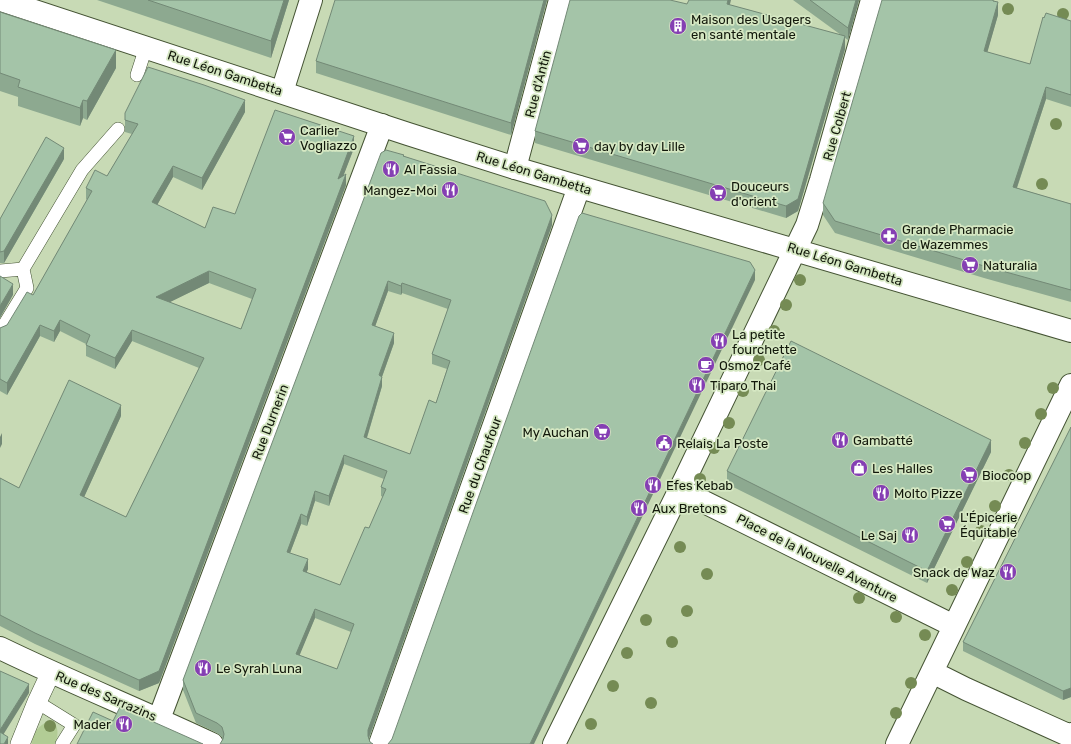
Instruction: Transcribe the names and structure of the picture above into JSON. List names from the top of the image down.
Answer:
{
  "streets": {
    "street": [
      "Rue Léon Gambetta",
      "Rue d'Antin",
      "Rue Colbert",
      "Rue Durnerin",
      "Rue du Chaufour",
      "Place de la Nouvelle Aventure",
      "Rue des Sarrazins"
    ]
  },
  "crossings": [
    ["Rue Léon Gambetta", "Rue d'Antin"],
    ["Rue Léon Gambetta", "Rue Colbert"],
    ["Rue Léon Gambetta", "Rue Durnerin"],
    ["Rue Léon Gambetta", "Rue du Chaufour"],
    ["Rue Durnerin", "Rue des Sarrazins"]
  ],
  "places": {
    "building": ["Maison des Usagers en santé mentale"],
    "supermarket": [
      "Carlier Vogliazzo",
      "day by day Lille",
      "Douceurs d'orient",
      "Naturalia",
      "My Auchan",
      "Biocoop",
      "L'Épicerie Équitable"
    ],
    "restaurant": [
      "Al Fassia",
      "Mangez-Moi",
      "La petite fourchette",
      "Tiparo Thai",
      "Gambatté",
      "Efes Kebab",
      "Molto Pizze",
      "Aux Bretons",
      "Le Saj",
      "Snack de Waz",
      "Le Syrah Luna",
      "Mader"
    ],
    "pharmacy": ["Grande Pharmacie de Wazemmes"],
    "cafe": ["Osmoz Café"],
    "public building": ["Relais La Poste"],
    "shop": ["Les Halles"]
  }
}
